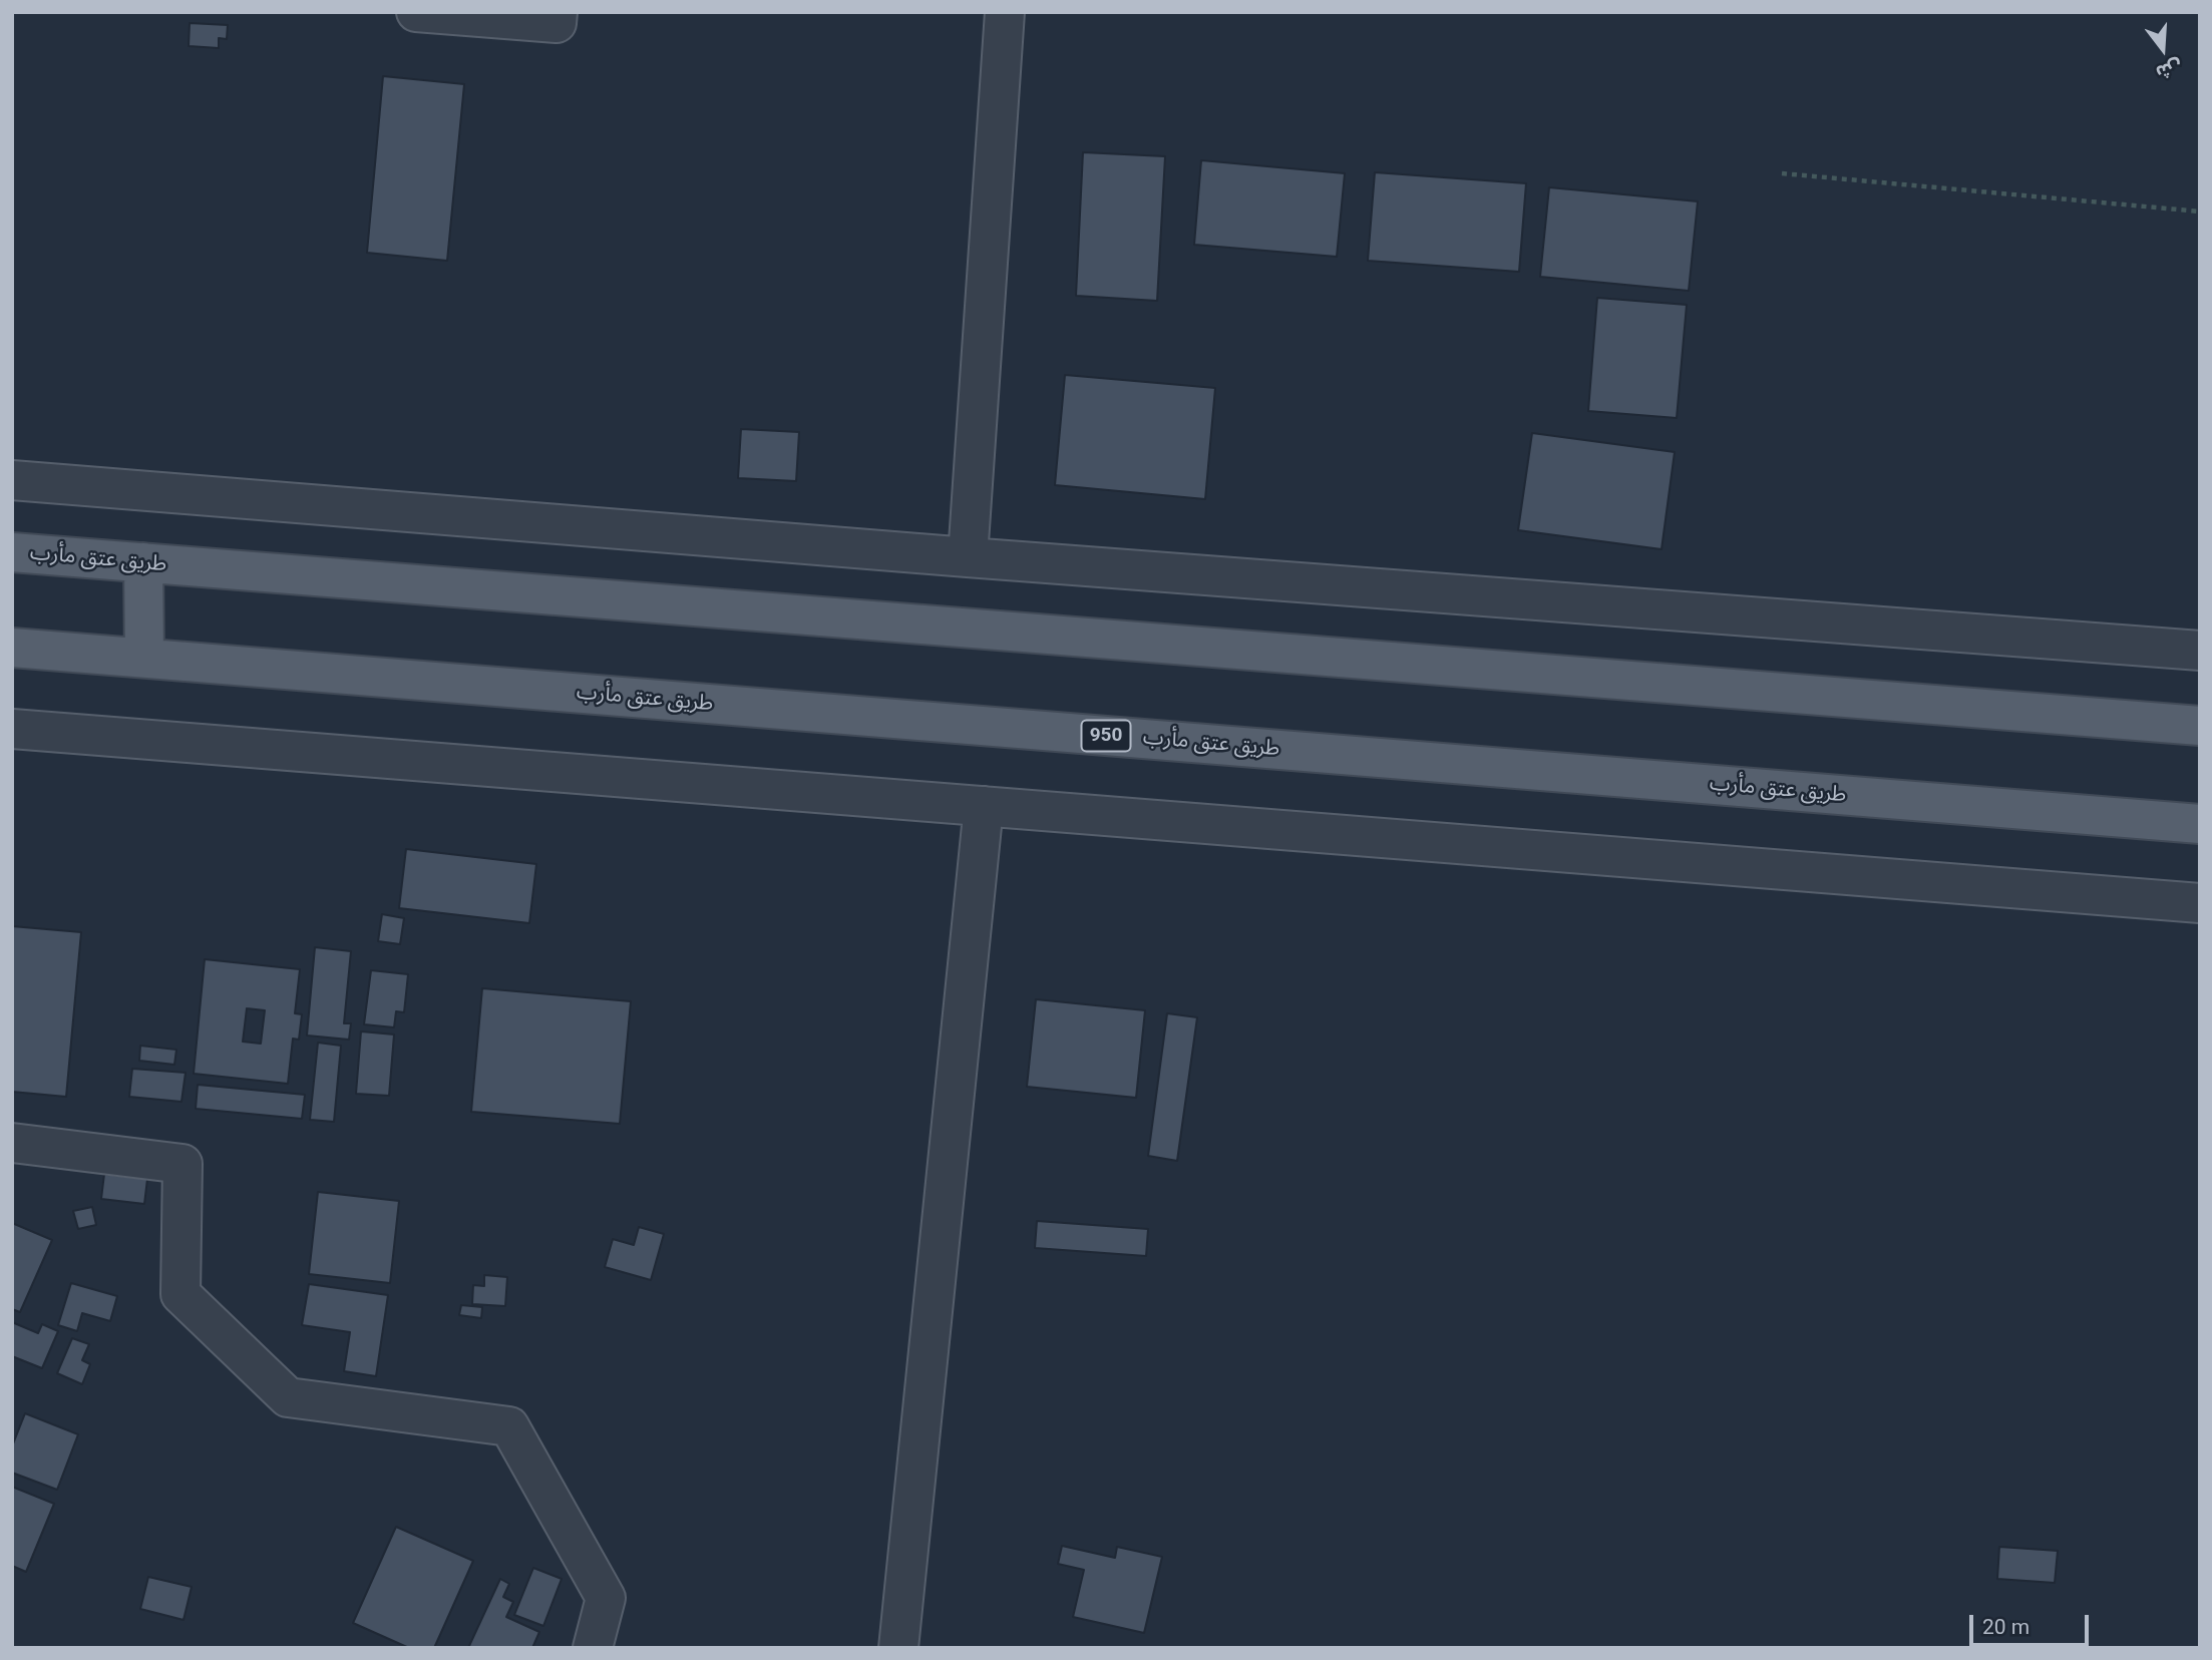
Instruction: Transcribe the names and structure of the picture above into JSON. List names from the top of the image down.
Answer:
{
  "streets": {
    "main road": ["طريق عتق مأرب", "950"]
  },
  "scale_bar": "20 m",
  "north": "bottom"
}
